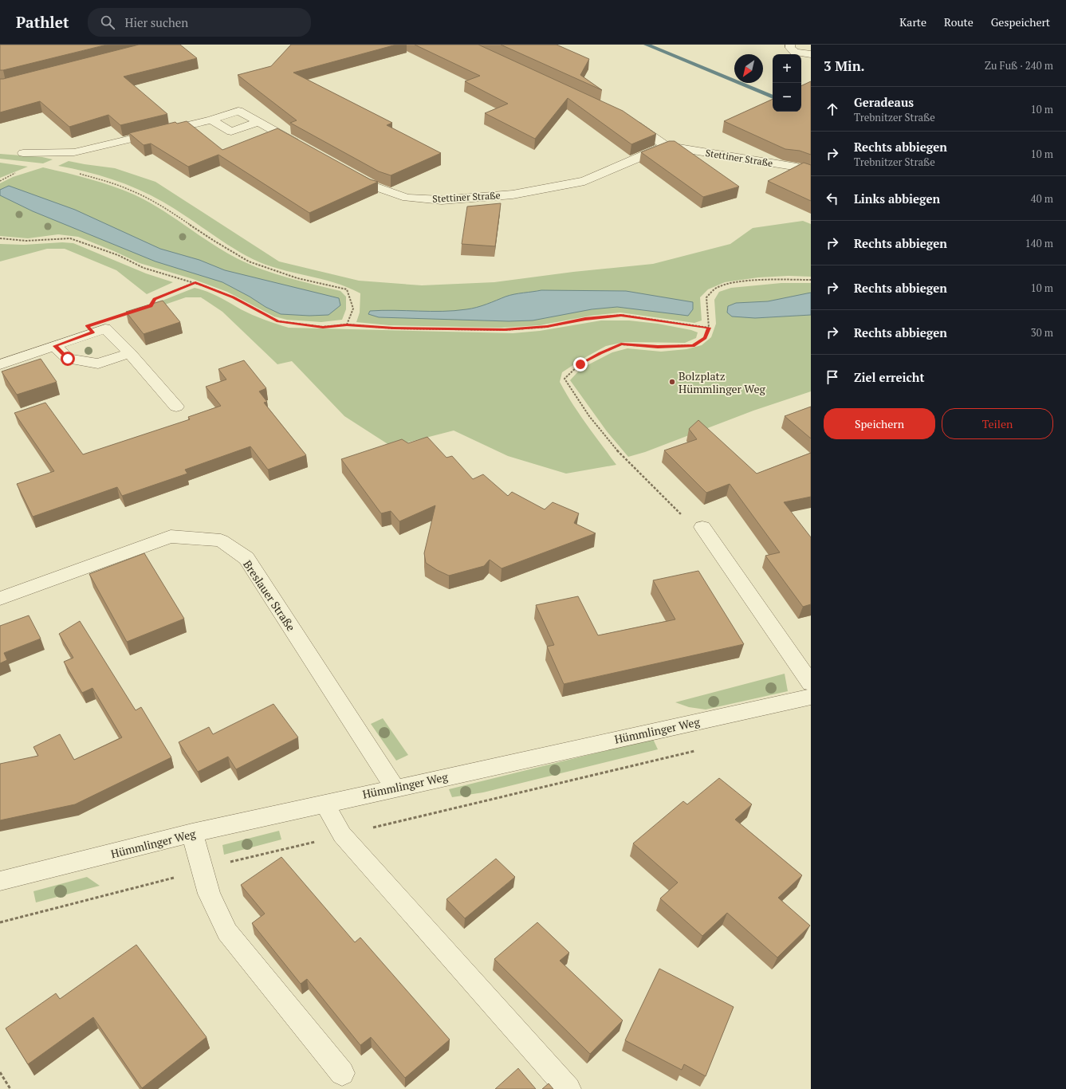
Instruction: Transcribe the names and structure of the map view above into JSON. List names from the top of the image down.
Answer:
{
  "streets": {
    "street": ["Stettiner Straße", "Breslauer Straße", "Hümmlinger Weg"]
  },
  "crossings": [
    ["Breslauer Straße", "Hümmlinger Weg"]
  ],
  "places": ["Bolzplatz Hümmlinger Weg"],
  "north": "bottom left",
  "page": {
    "header": "Pathlet",
    "search": "Hier suchen",
    "nav": ["Karte", "Route", "Gespeichert"],
    "heading": ["3 Min.", "Zu Fuß · 240 m"],
    "map_buttons": ["+", "−"],
    "list": [
      ["Geradeaus", "Trebnitzer Straße", "10 m"],
      ["Rechts abbiegen", "Trebnitzer Straße", "10 m"],
      ["Links abbiegen", "40 m"],
      ["Rechts abbiegen", "140 m"],
      ["Rechts abbiegen", "10 m"],
      ["Rechts abbiegen", "30 m"],
      "Ziel erreicht"
    ],
    "buttons": ["Speichern", "Teilen"]
  }
}
